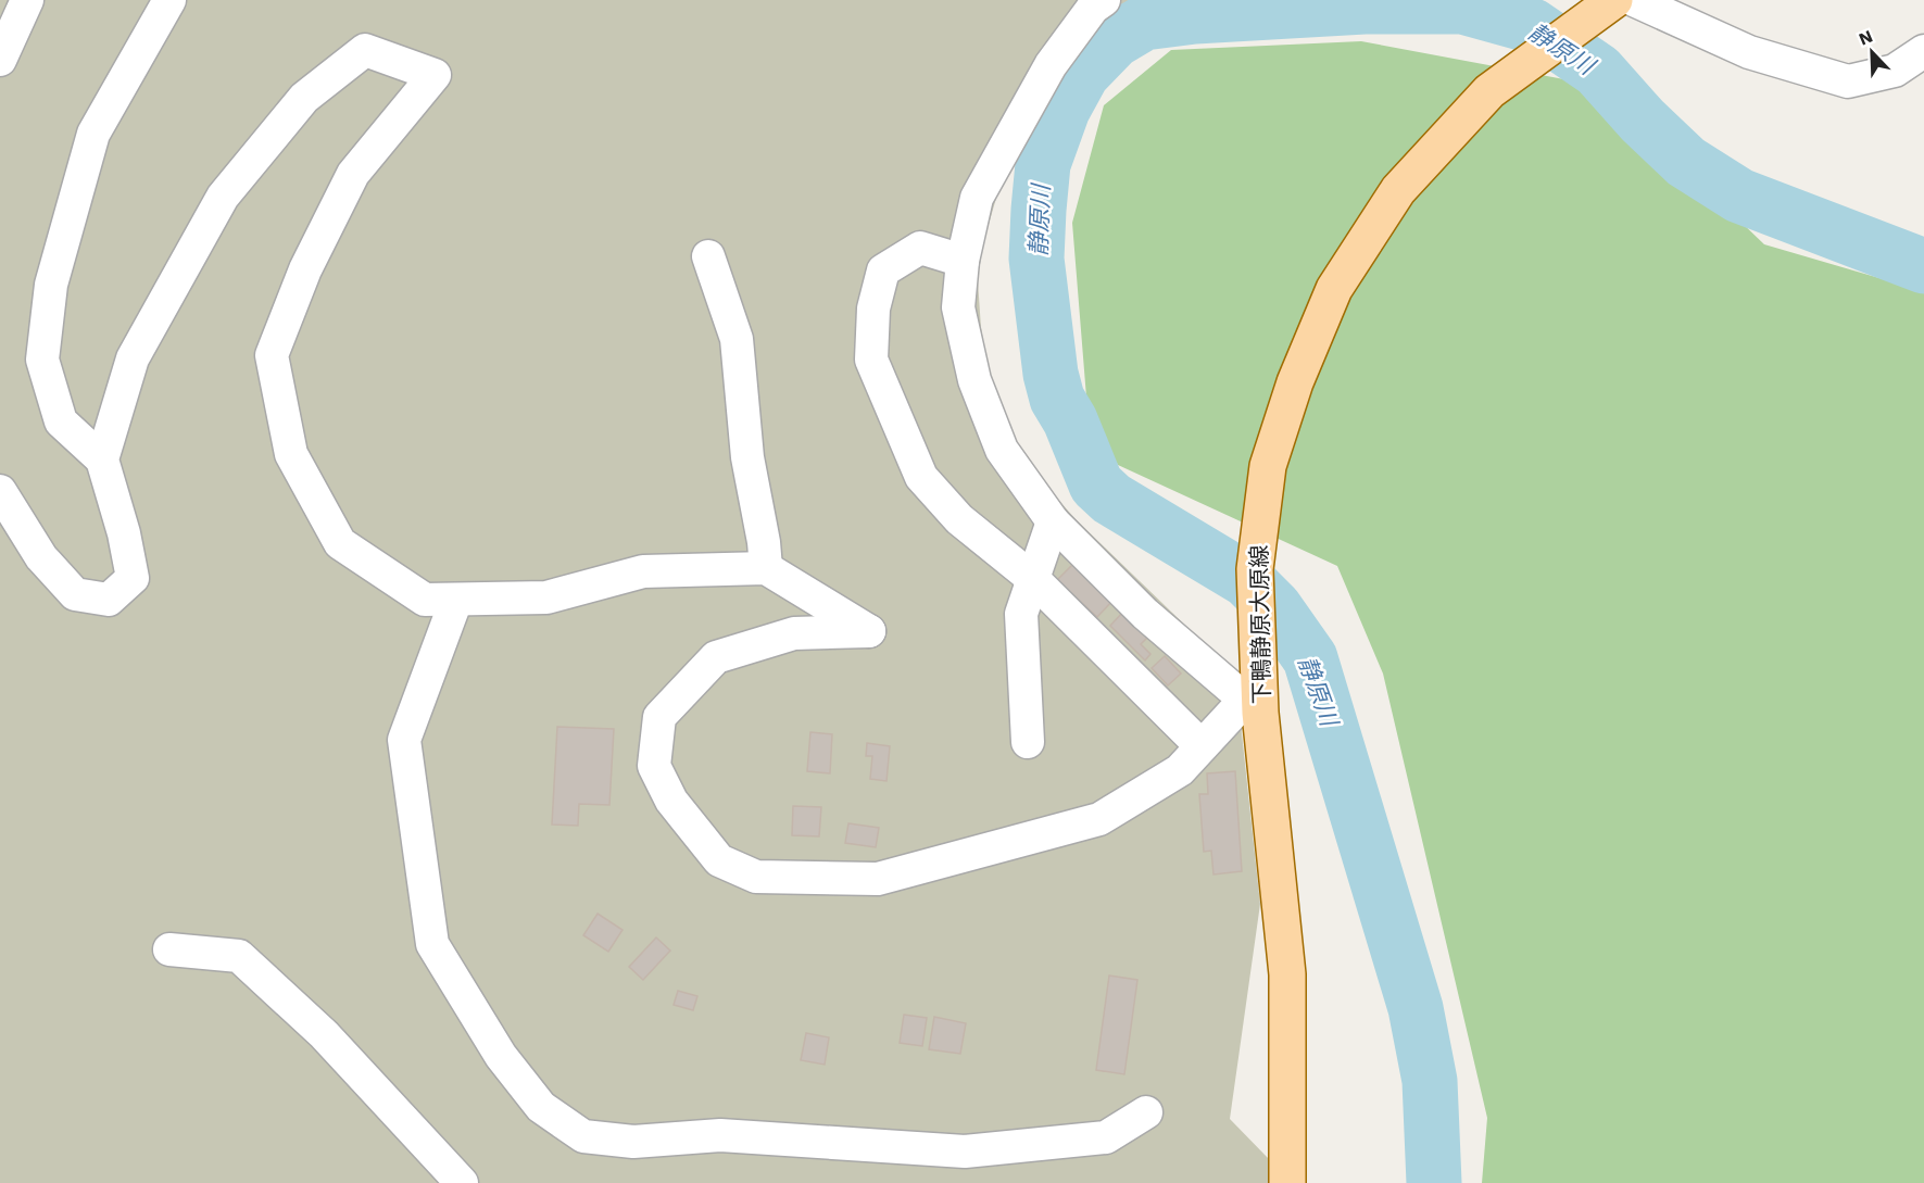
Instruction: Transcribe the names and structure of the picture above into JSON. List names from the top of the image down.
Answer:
{
  "streets": {
    "main road": ["下鴨静原大原線"]
  },
  "water": ["静原川"],
  "north": "top left"
}
